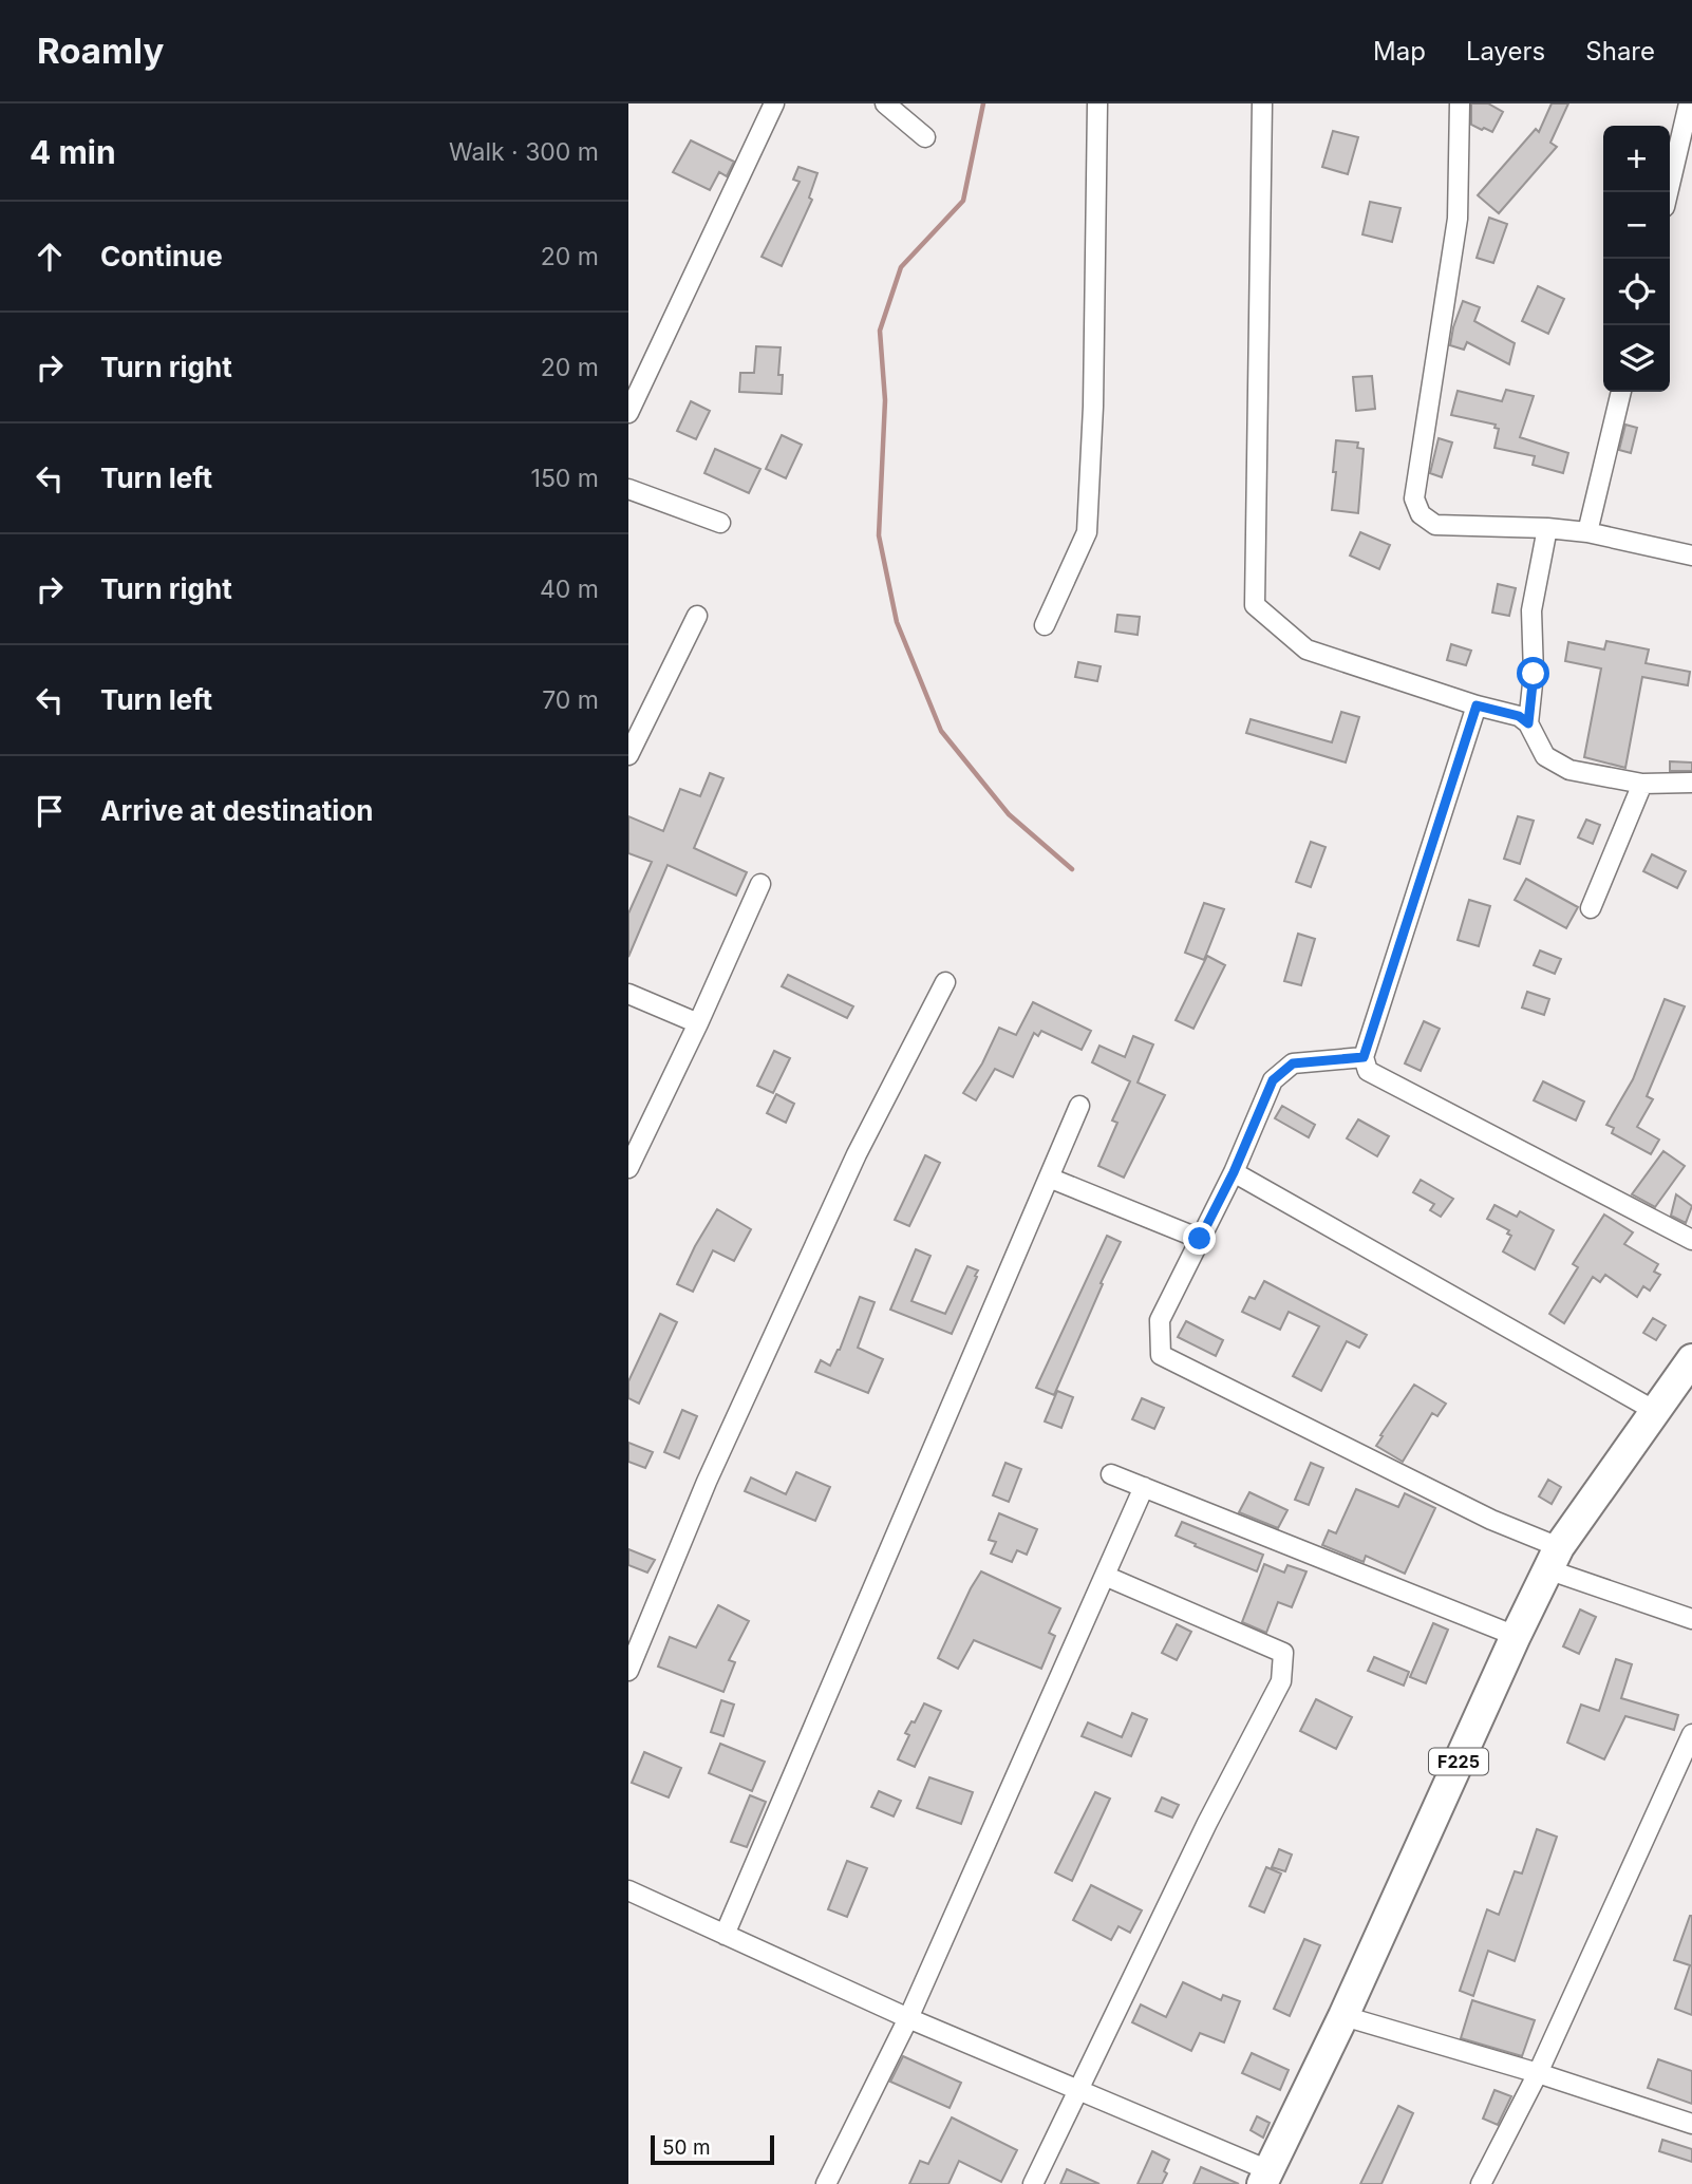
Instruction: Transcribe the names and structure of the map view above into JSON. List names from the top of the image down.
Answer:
{
  "streets": {
    "main road": ["F225"]
  },
  "scale_bar": "50 m",
  "page": {
    "header": "Roamly",
    "nav": ["Map", "Layers", "Share"],
    "heading": ["4 min", "Walk · 300 m"],
    "map_buttons": ["+", "−"],
    "list": [
      ["Continue", "20 m"],
      ["Turn right", "20 m"],
      ["Turn left", "150 m"],
      ["Turn right", "40 m"],
      ["Turn left", "70 m"],
      "Arrive at destination"
    ],
    "scale": "50 m"
  }
}
